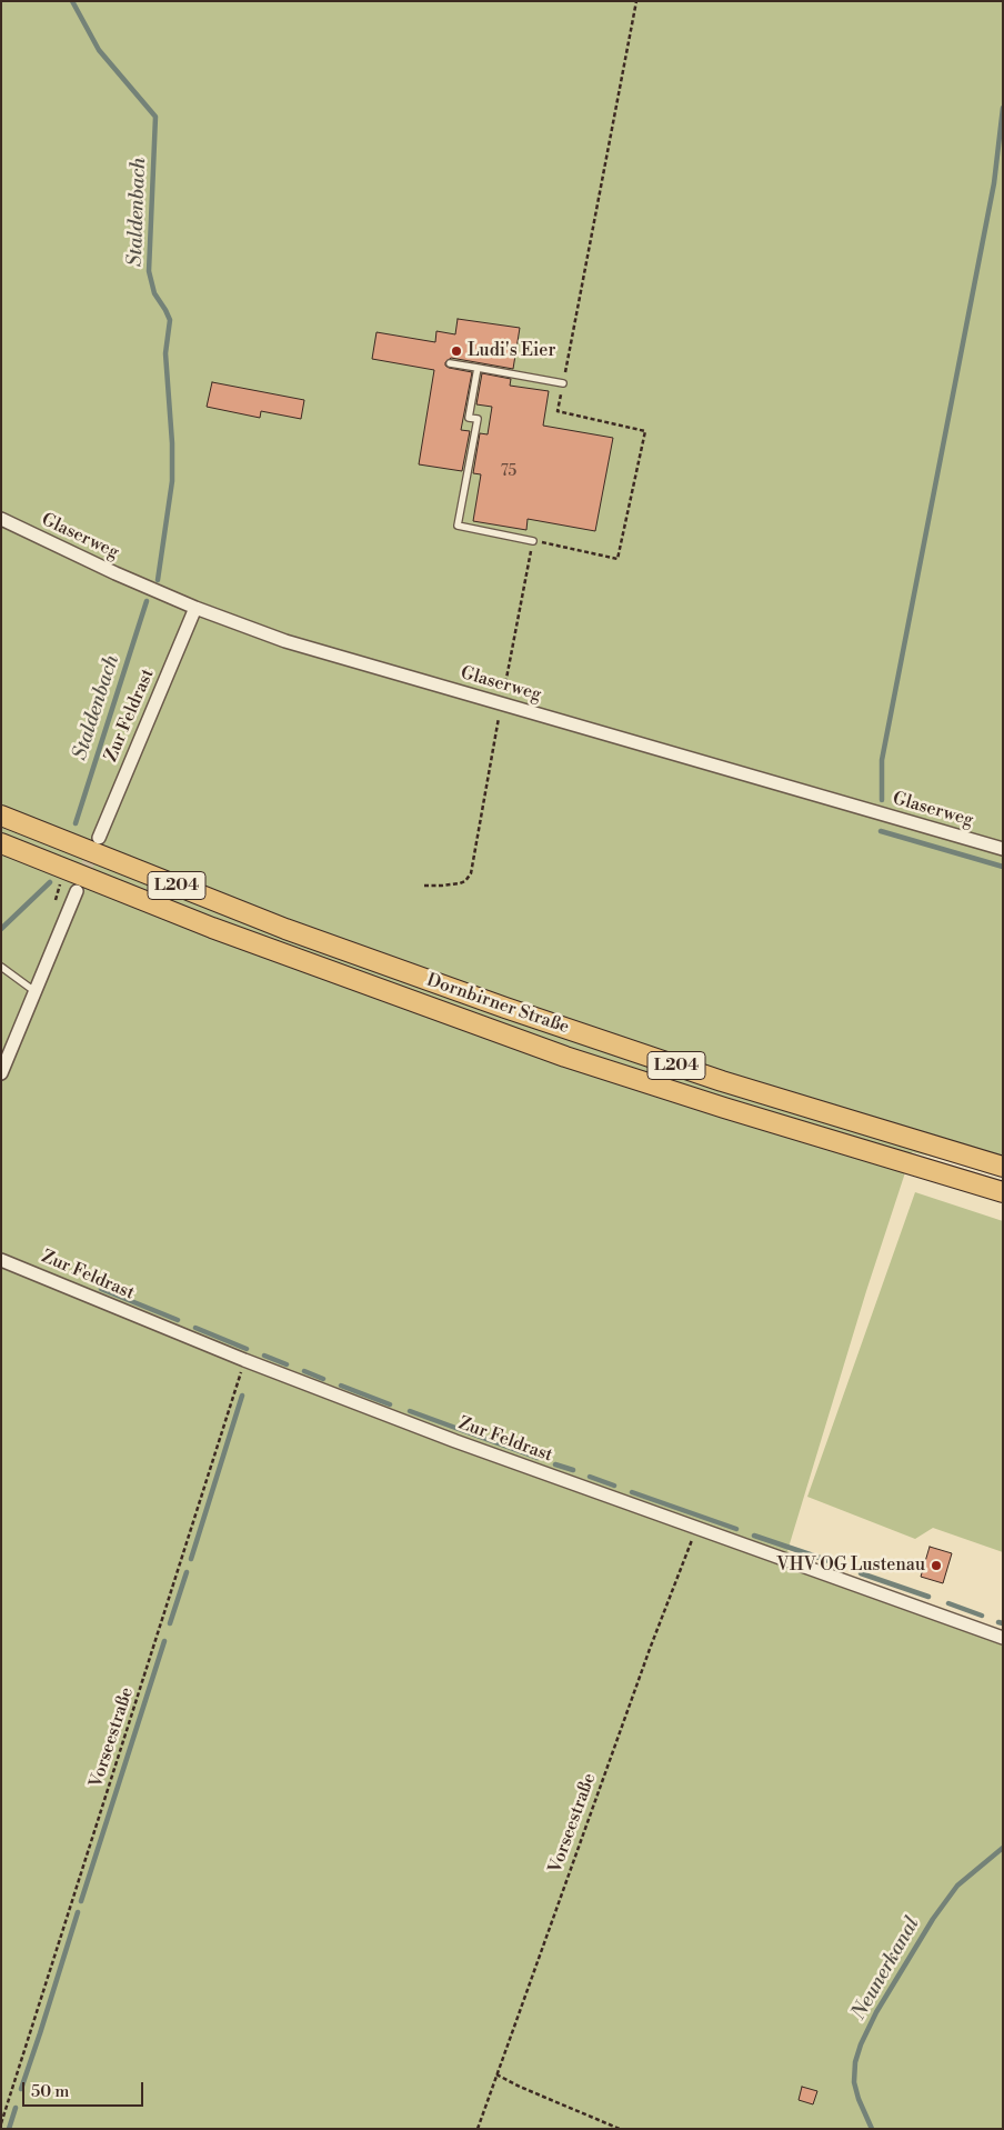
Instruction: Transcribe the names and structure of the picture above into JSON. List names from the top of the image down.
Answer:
{
  "streets": {
    "main road": ["L204", "Dornbirner Straße"],
    "street": ["Glaserweg", "Zur Feldrast"],
    "path": ["Vorseestraße"]
  },
  "crossings": [
    ["Glaserweg", "Zur Feldrast"],
    ["Zur Feldrast", "Vorseestraße"]
  ],
  "water": ["Staldenbach", "Neunerkanal"],
  "places": ["Ludi's Eier", "VHV OG Lustenau"],
  "house_numbers": ["75"],
  "scale_bar": "50 m"
}
